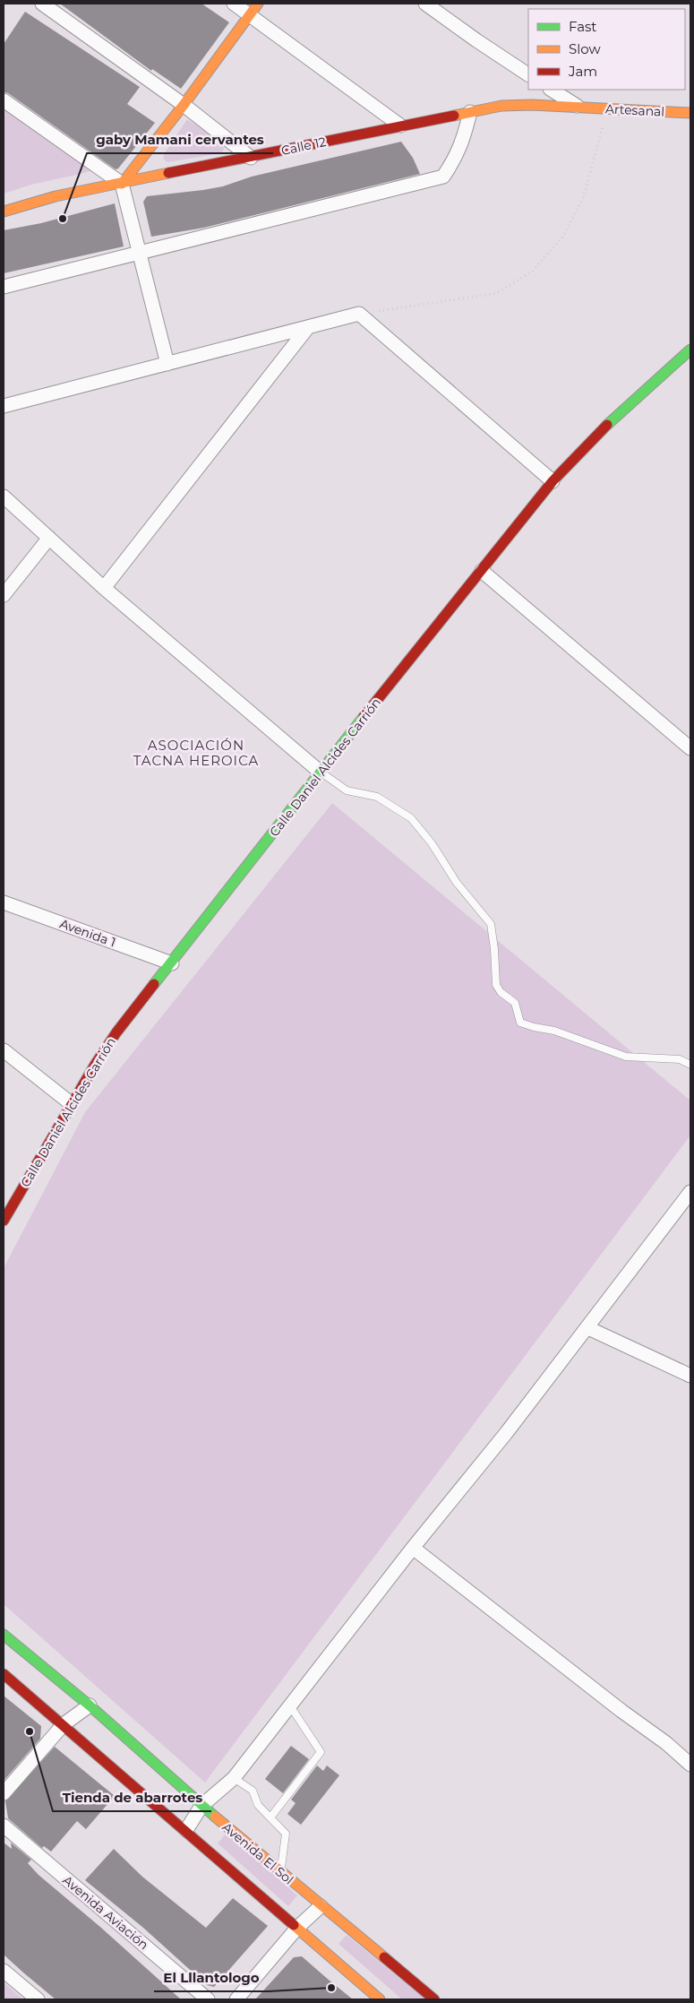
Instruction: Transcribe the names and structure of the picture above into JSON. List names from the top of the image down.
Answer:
{
  "streets": {
    "street": [
      "Artesanal",
      "Calle 12",
      "Calle Daniel Alcides Carrión",
      "Avenida 1",
      "Avenida El Sol",
      "Avenida Aviación"
    ]
  },
  "crossings": [
    ["Artesanal", "Calle 12"],
    ["Calle Daniel Alcides Carrión", "Avenida 1"]
  ],
  "districts": ["ASOCIACIÓN TACNA HEROICA"],
  "places": ["gaby Mamani cervantes", "Tienda de abarrotes", "El Lllantologo"],
  "legend": ["Fast", "Slow", "Jam"]
}
